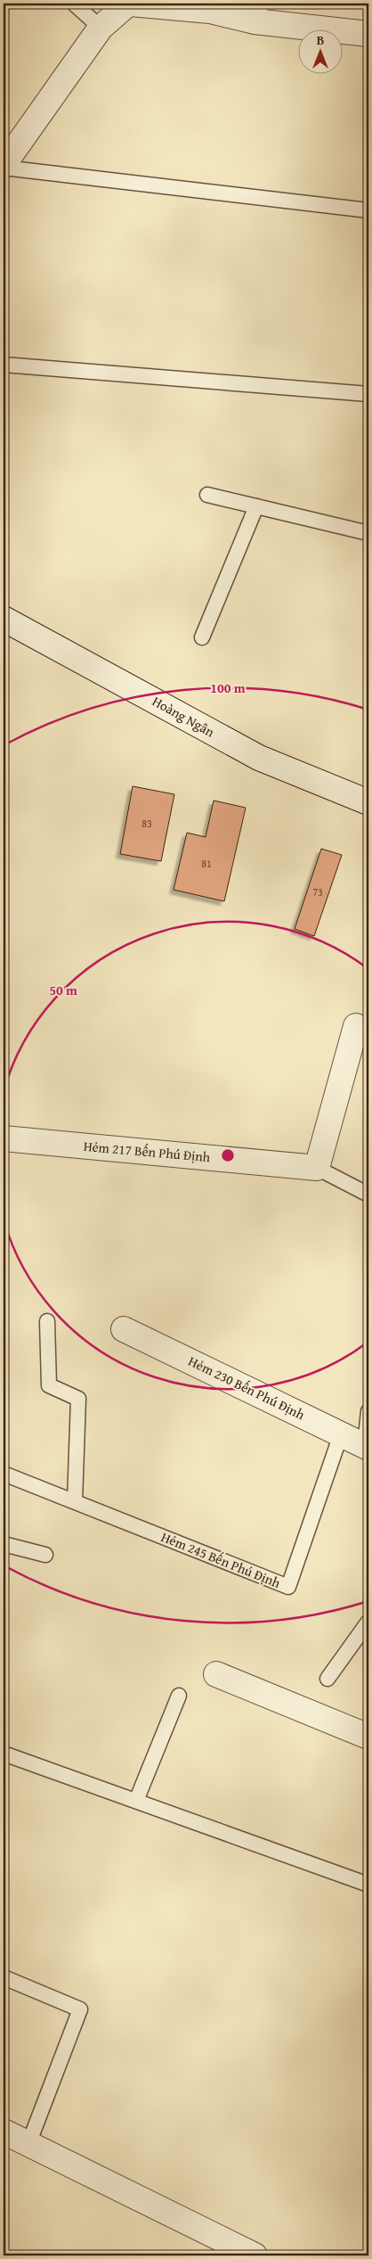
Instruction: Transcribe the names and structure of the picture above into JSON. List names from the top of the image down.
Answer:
{
  "streets": {
    "street": ["Hoàng Ngân", "Hẻm 217 Bến Phú Định", "Hẻm 230 Bến Phú Định"],
    "lane": ["Hẻm 245 Bến Phú Định"]
  },
  "crossings": [
    ["Hẻm 230 Bến Phú Định", "Hẻm 245 Bến Phú Định"]
  ],
  "house_numbers": ["83", "81", "73"],
  "north": "top",
  "rings": ["100 m", "50 m"]
}
